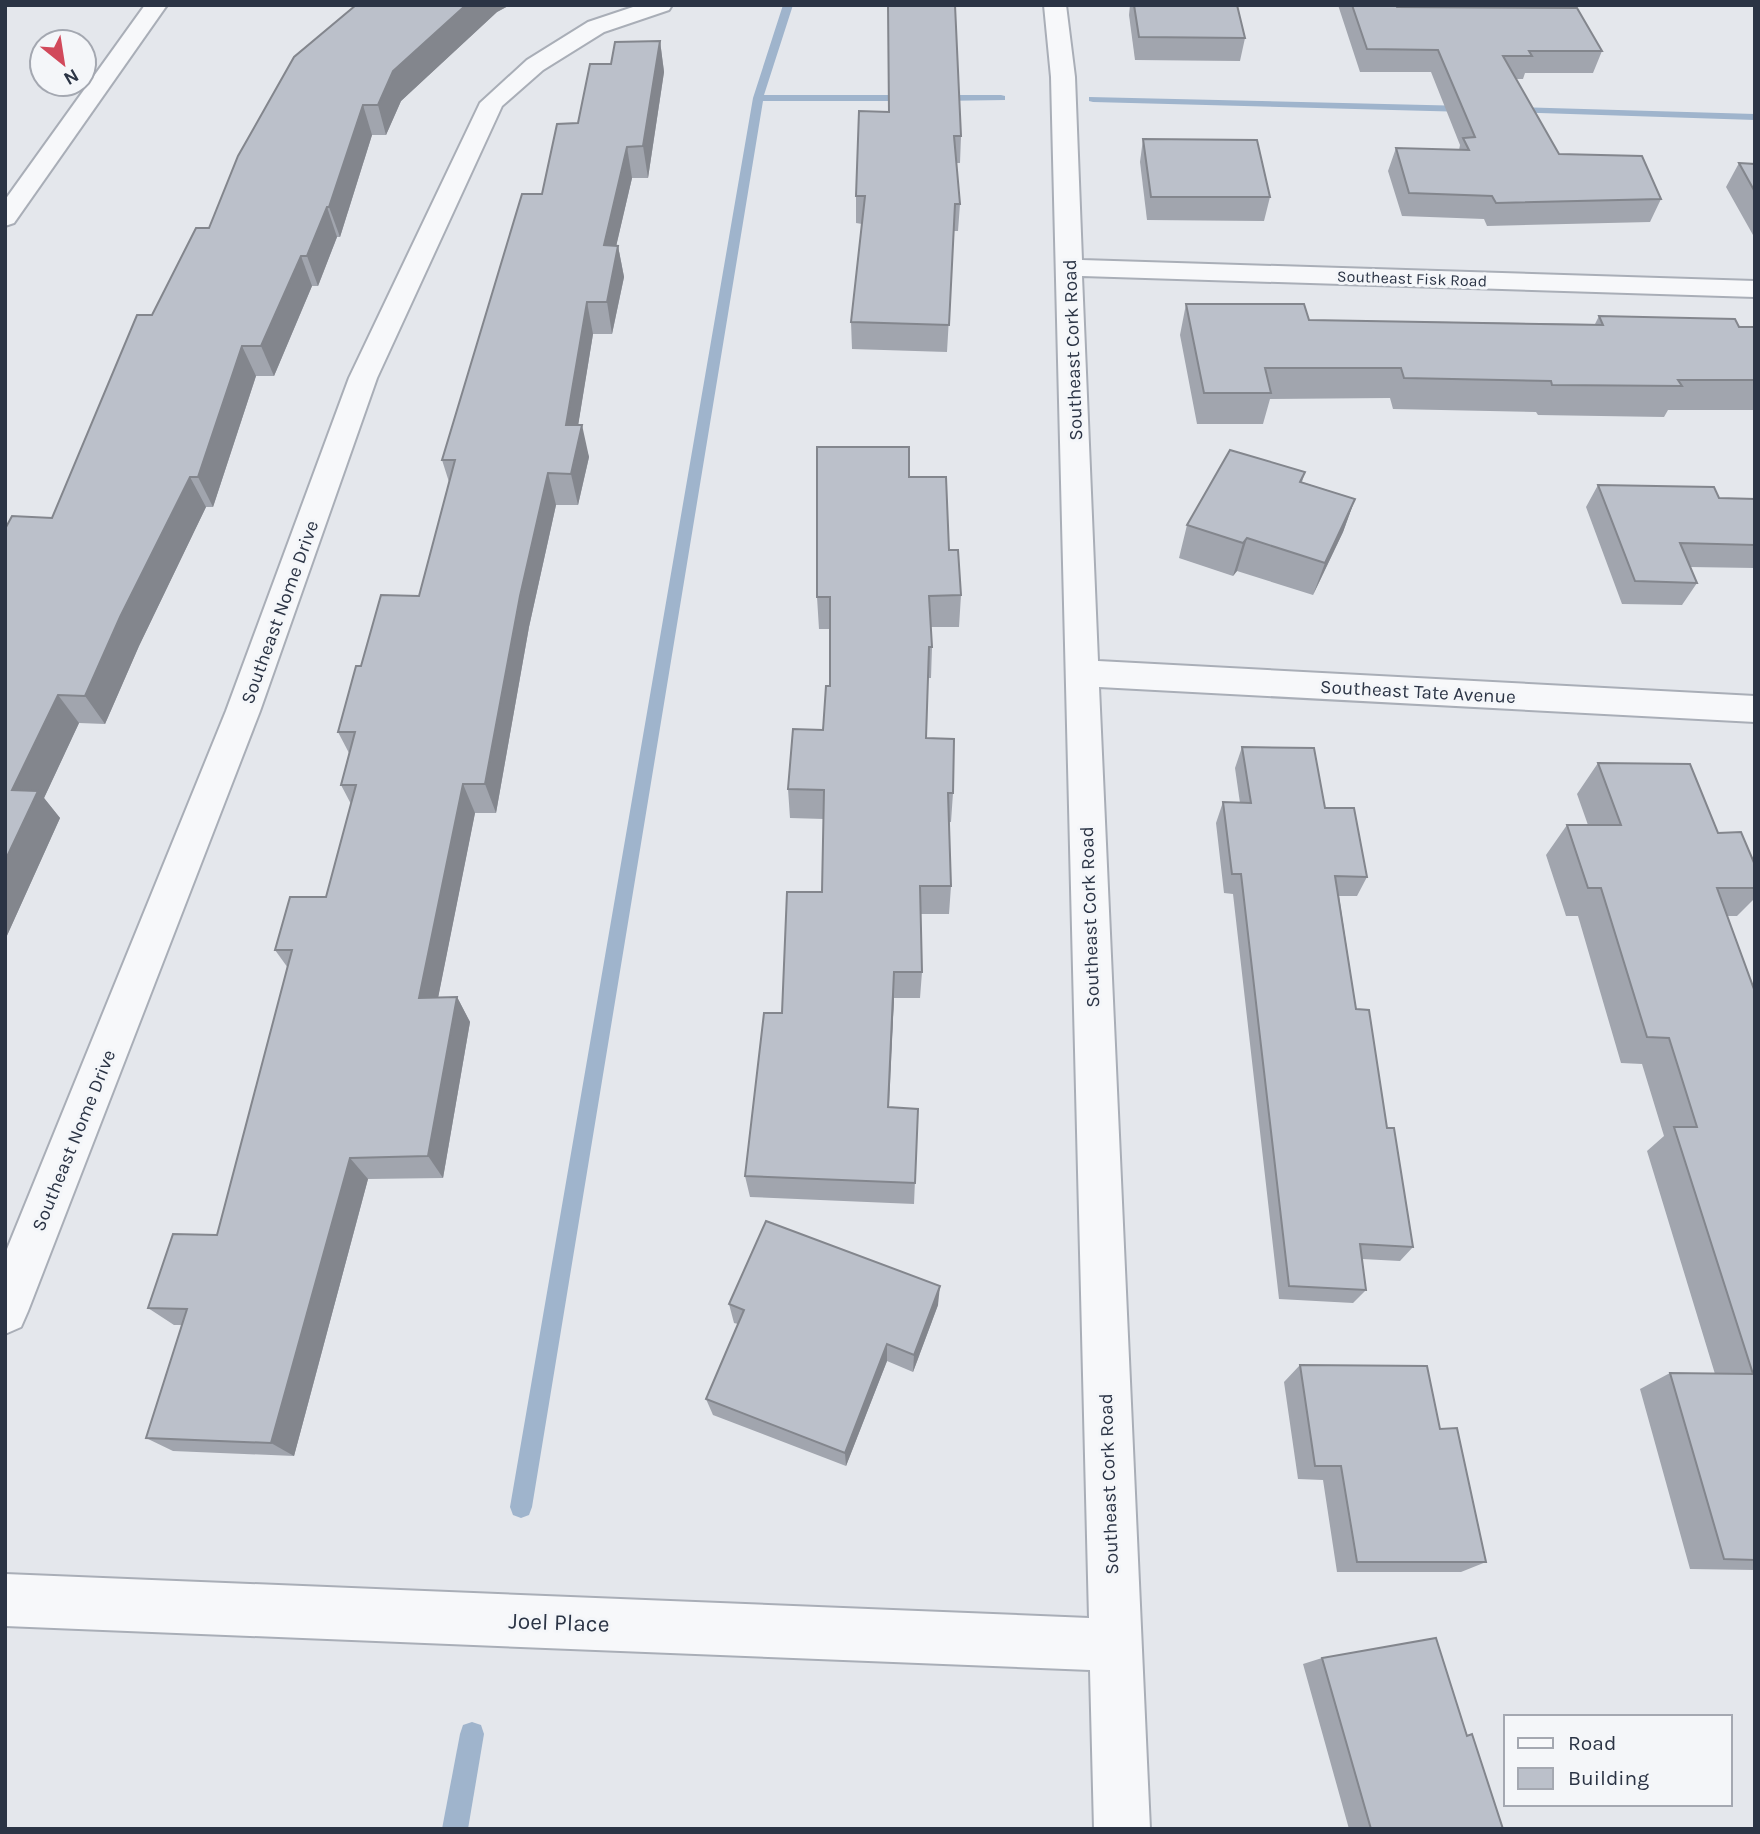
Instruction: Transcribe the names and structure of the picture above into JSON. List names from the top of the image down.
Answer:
{
  "streets": {
    "street": [
      "Southeast Fisk Road",
      "Southeast Cork Road",
      "Southeast Nome Drive",
      "Southeast Tate Avenue",
      "Joel Place"
    ]
  },
  "crossings": [
    ["Southeast Fisk Road", "Southeast Cork Road"],
    ["Southeast Cork Road", "Southeast Tate Avenue"],
    ["Southeast Cork Road", "Joel Place"]
  ],
  "legend": ["Road", "Building"],
  "north": "bottom right"
}
